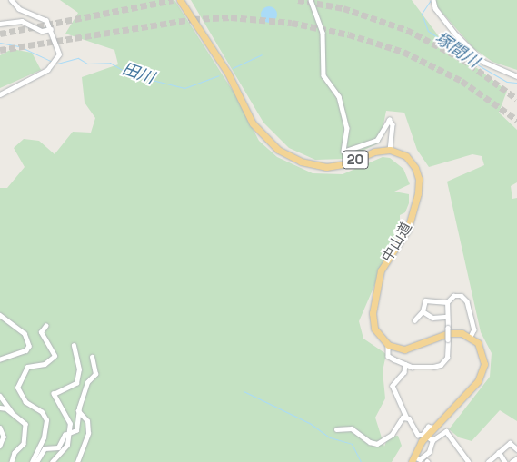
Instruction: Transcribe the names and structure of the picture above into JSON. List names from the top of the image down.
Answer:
{
  "streets": {
    "highway": ["20", "中山道"]
  },
  "crossings": [
    ["20", "中山道"]
  ],
  "water": ["塚間川", "田川"]
}
